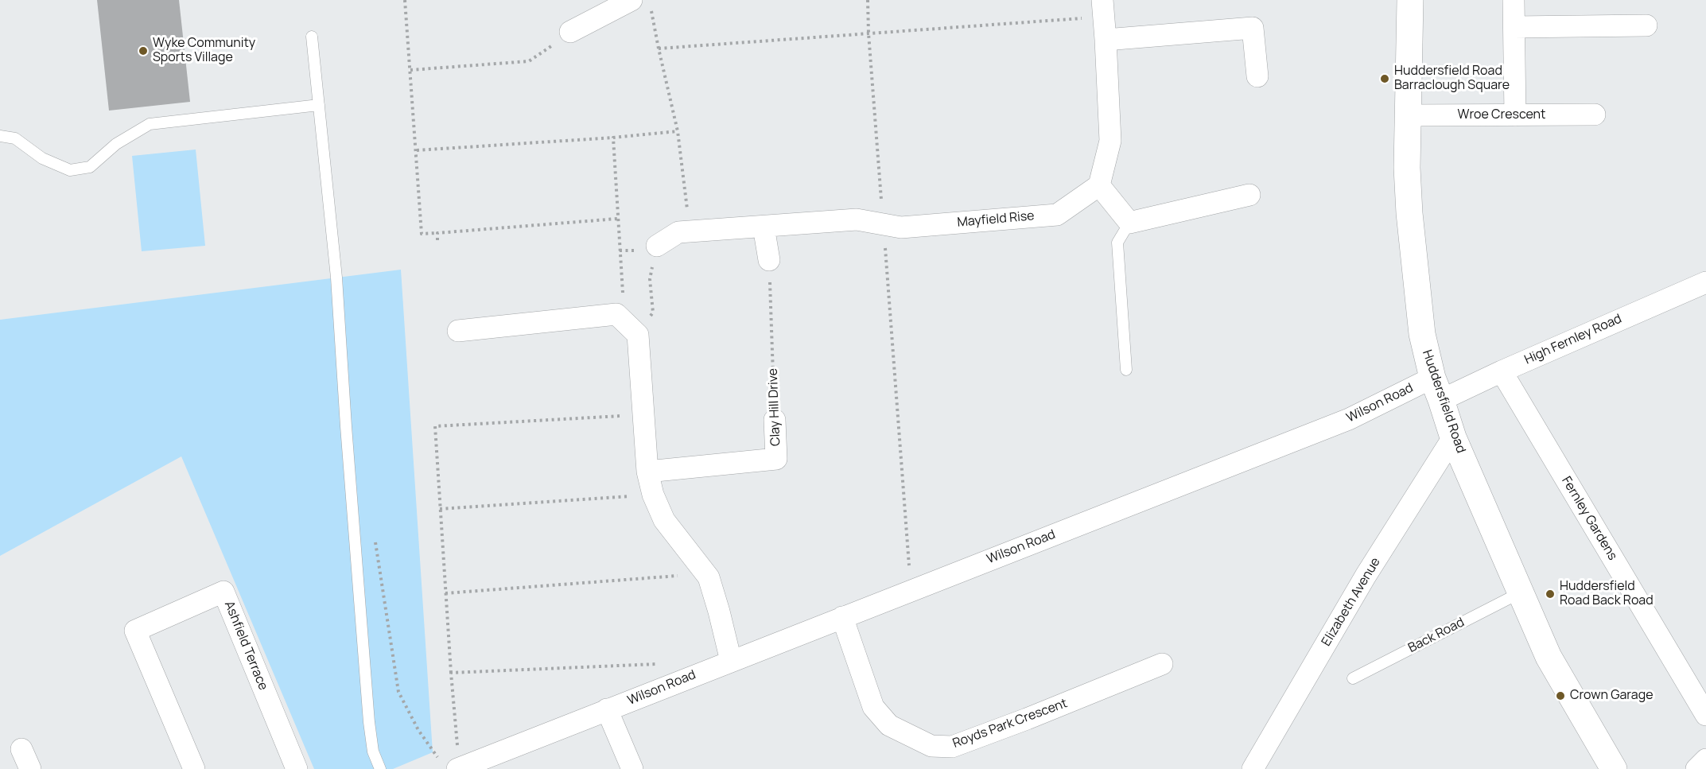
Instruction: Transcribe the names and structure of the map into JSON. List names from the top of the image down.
{
  "streets": {
    "main road": ["Huddersfield Road"],
    "street": [
      "Wroe Crescent",
      "Mayfield Rise",
      "High Fernley Road",
      "Wilson Road",
      "Clay Hill Drive",
      "Fernley Gardens",
      "Elizabeth Avenue",
      "Ashfield Terrace",
      "Royds Park Crescent"
    ],
    "lane": ["Back Road"]
  },
  "crossings": [
    ["Wroe Crescent", "Huddersfield Road"],
    ["High Fernley Road", "Huddersfield Road"],
    ["High Fernley Road", "Wilson Road"],
    ["High Fernley Road", "Fernley Gardens"],
    ["Huddersfield Road", "Wilson Road"],
    ["Huddersfield Road", "Elizabeth Avenue"],
    ["Huddersfield Road", "Back Road"],
    ["Wilson Road", "Royds Park Crescent"]
  ],
  "places": [
    "Wyke Community Sports Village",
    "Huddersfield Road Barraclough Square",
    "Huddersfield Road Back Road",
    "Crown Garage"
  ]
}
